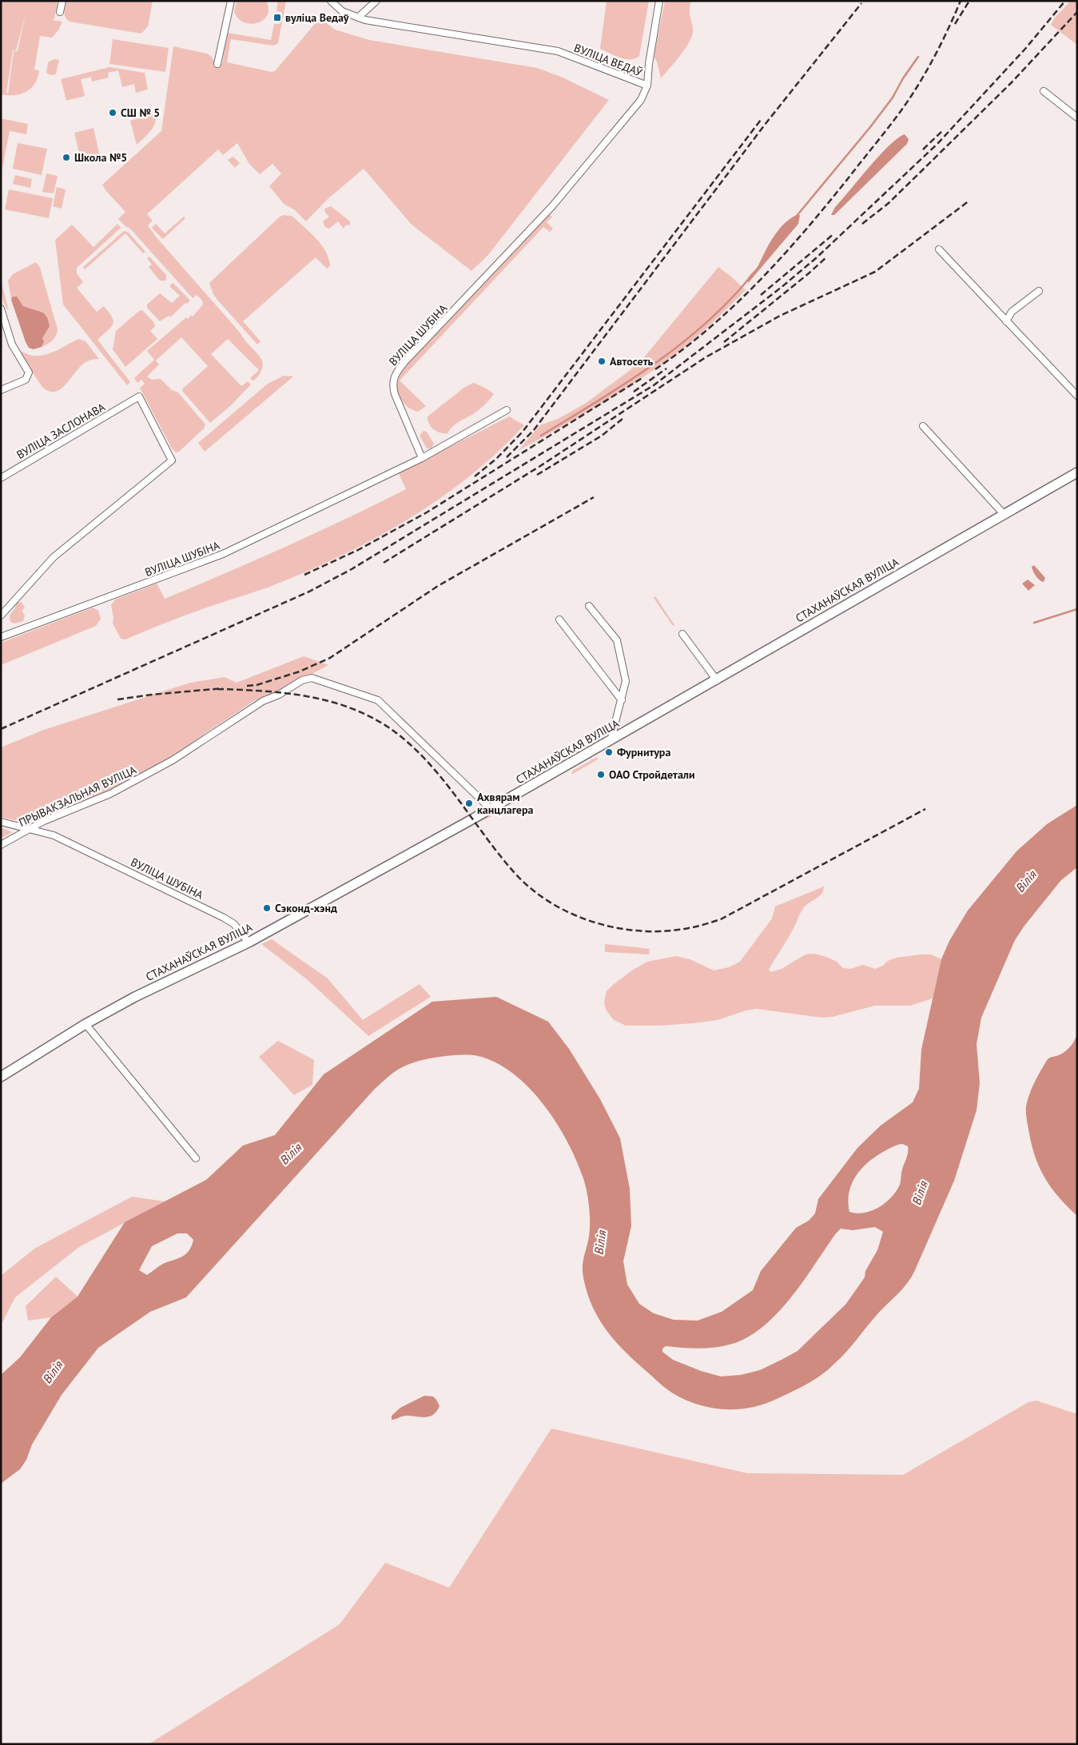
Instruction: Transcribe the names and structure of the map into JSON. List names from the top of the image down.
{
  "streets": {
    "street": [
      "ВУЛІЦА ВЕДАЎ",
      "ВУЛІЦА ШУБІНА",
      "ВУЛІЦА ЗАСЛОНАВА",
      "СТАХАНАЎСКАЯ ВУЛІЦА",
      "ПРЫВАКЗАЛЬНАЯ ВУЛІЦА"
    ]
  },
  "crossings": [
    ["ВУЛІЦА ВЕДАЎ", "ВУЛІЦА ШУБІНА"],
    ["ВУЛІЦА ШУБІНА", "СТАХАНАЎСКАЯ ВУЛІЦА"],
    ["ВУЛІЦА ШУБІНА", "ПРЫВАКЗАЛЬНАЯ ВУЛІЦА"],
    ["СТАХАНАЎСКАЯ ВУЛІЦА", "ПРЫВАКЗАЛЬНАЯ ВУЛІЦА"]
  ],
  "water": ["Вілія"],
  "places": {
    "transit": ["вуліца Ведаў"],
    "other": [
      "СШ № 5",
      "Школа №5",
      "Автосеть",
      "Фурнитура",
      "ОАО Стройдетали",
      "Ахвярам канцлагера",
      "Сэконд-хэнд"
    ]
  }
}
